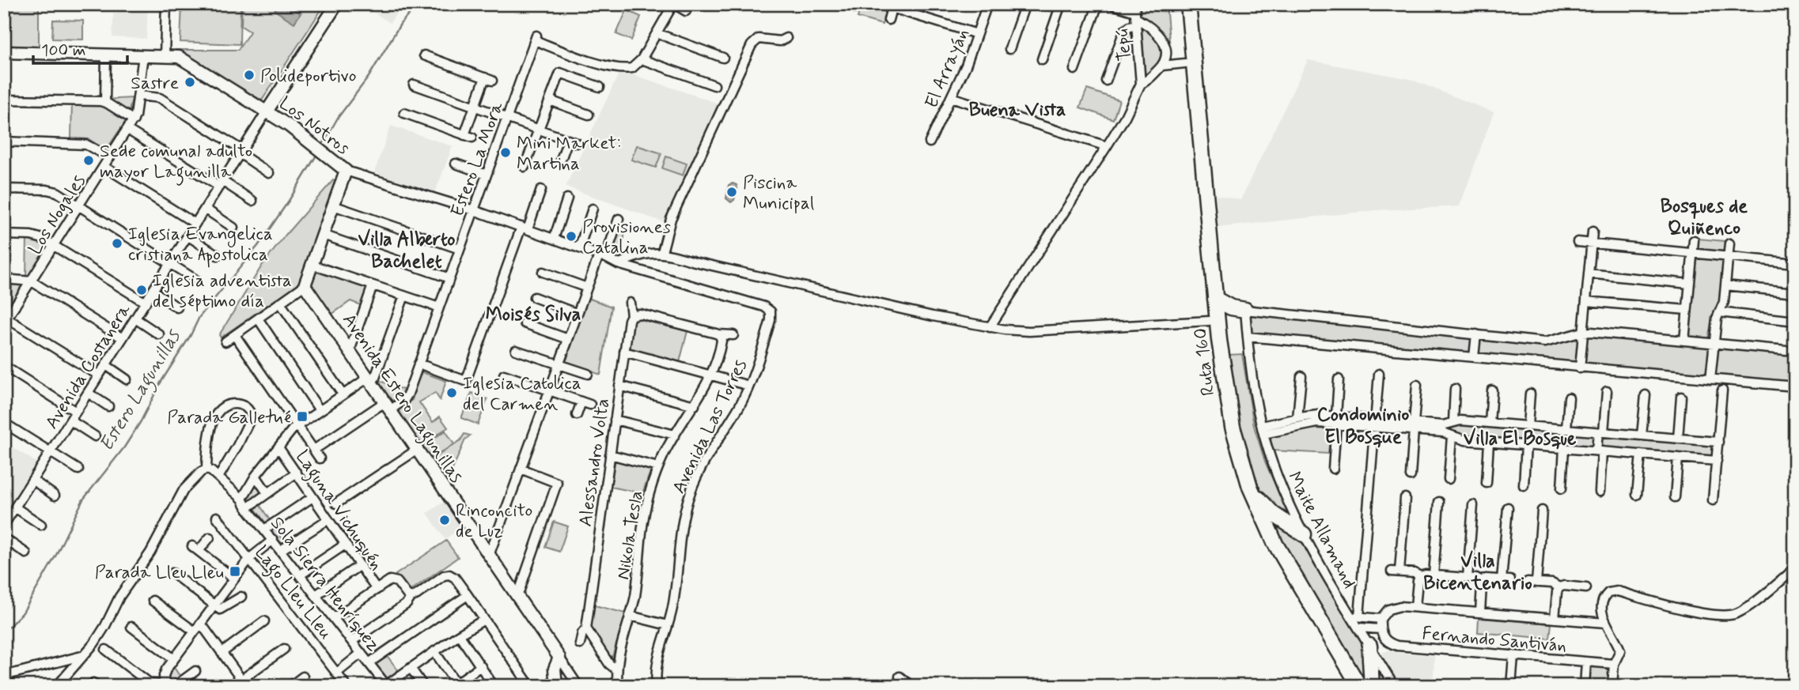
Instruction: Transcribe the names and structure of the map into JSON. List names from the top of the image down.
{
  "streets": {
    "highway": ["Ruta 160"],
    "street": [
      "Tepú",
      "El Arrayán",
      "Los Notros",
      "Estero La Mora",
      "Los Nogales",
      "Avenida Costanera",
      "Avenida Estero Lagunillas",
      "Avenida Las Torres",
      "Alessandro Volta",
      "Laguna Vichuquén",
      "Maite Allamand",
      "Nikola Tesla",
      "Sola Sierra Henríquez",
      "Lago Lleu Lleu",
      "Fernando Santiván"
    ]
  },
  "crossings": [
    ["Los Notros", "Estero La Mora"],
    ["Los Notros", "Los Nogales"],
    ["Los Notros", "Avenida Costanera"],
    ["Los Notros", "Avenida Las Torres"],
    ["Estero La Mora", "Avenida Estero Lagunillas"]
  ],
  "districts": [
    "Buena Vista",
    "Bosques de Quiñenco",
    "Villa Alberto Bachelet",
    "Moisés Silva",
    "Condominio El Bosque",
    "Villa El Bosque",
    "Villa Bicentenario"
  ],
  "water": ["Estero Lagunillas"],
  "places": {
    "other": [
      "Polideportivo",
      "Sastre",
      "Mini Market: Martina",
      "Sede comunal adulto mayor Lagunilla",
      "Piscina Municipal",
      "Provisiones Catalina",
      "Iglesia Evangelica cristiana Apostolica",
      "Iglesia adventista del séptimo día",
      "Iglesia Catolica del Carmen",
      "Rinconcito de Luz"
    ],
    "transit": ["Parada Galletué", "Parada Lleu Lleu"]
  },
  "scale_bar": "100 m"
}
